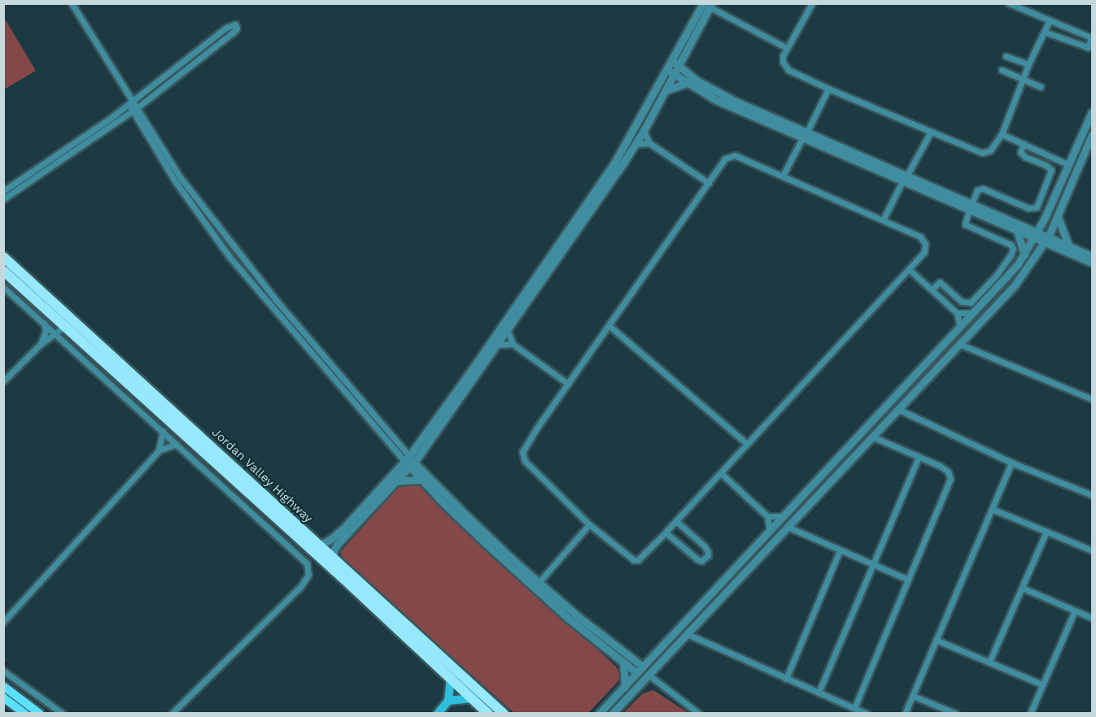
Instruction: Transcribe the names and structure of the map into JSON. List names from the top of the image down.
{
  "streets": {
    "highway": ["Jordan Valley Highway"]
  }
}
